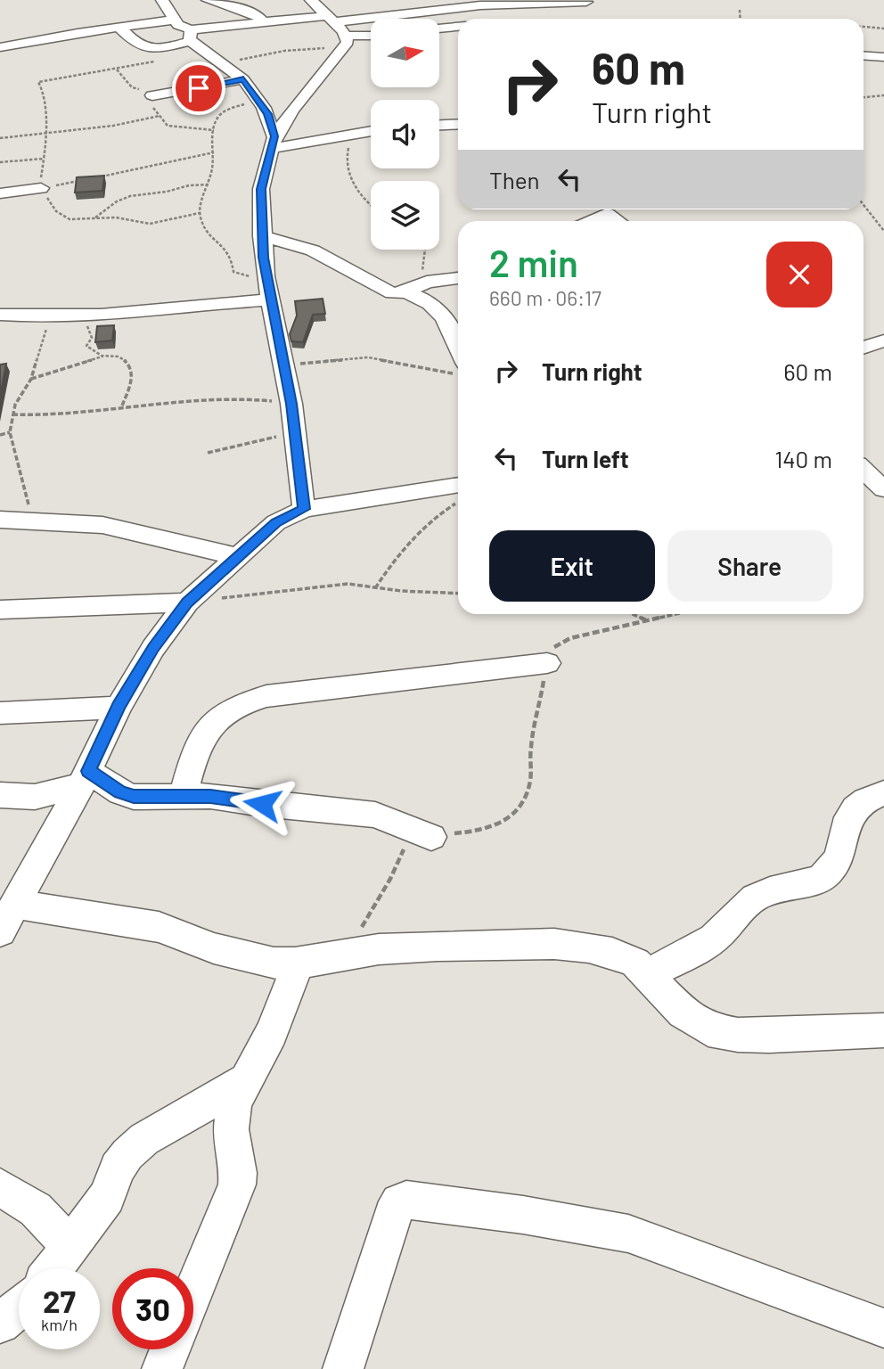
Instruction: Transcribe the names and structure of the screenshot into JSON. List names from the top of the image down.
{
  "north": "right",
  "page": {
    "turn": ["60 m", "Turn right"],
    "then": "Then",
    "heading": ["2 min", "660 m · 06:17"],
    "list": [
      {
        "name": "Turn right",
        "value": "60 m"
      },
      {
        "name": "Turn left",
        "value": "140 m"
      }
    ],
    "buttons": ["Exit", "Share"],
    "speed": "27 km/h",
    "limit": "30"
  }
}
